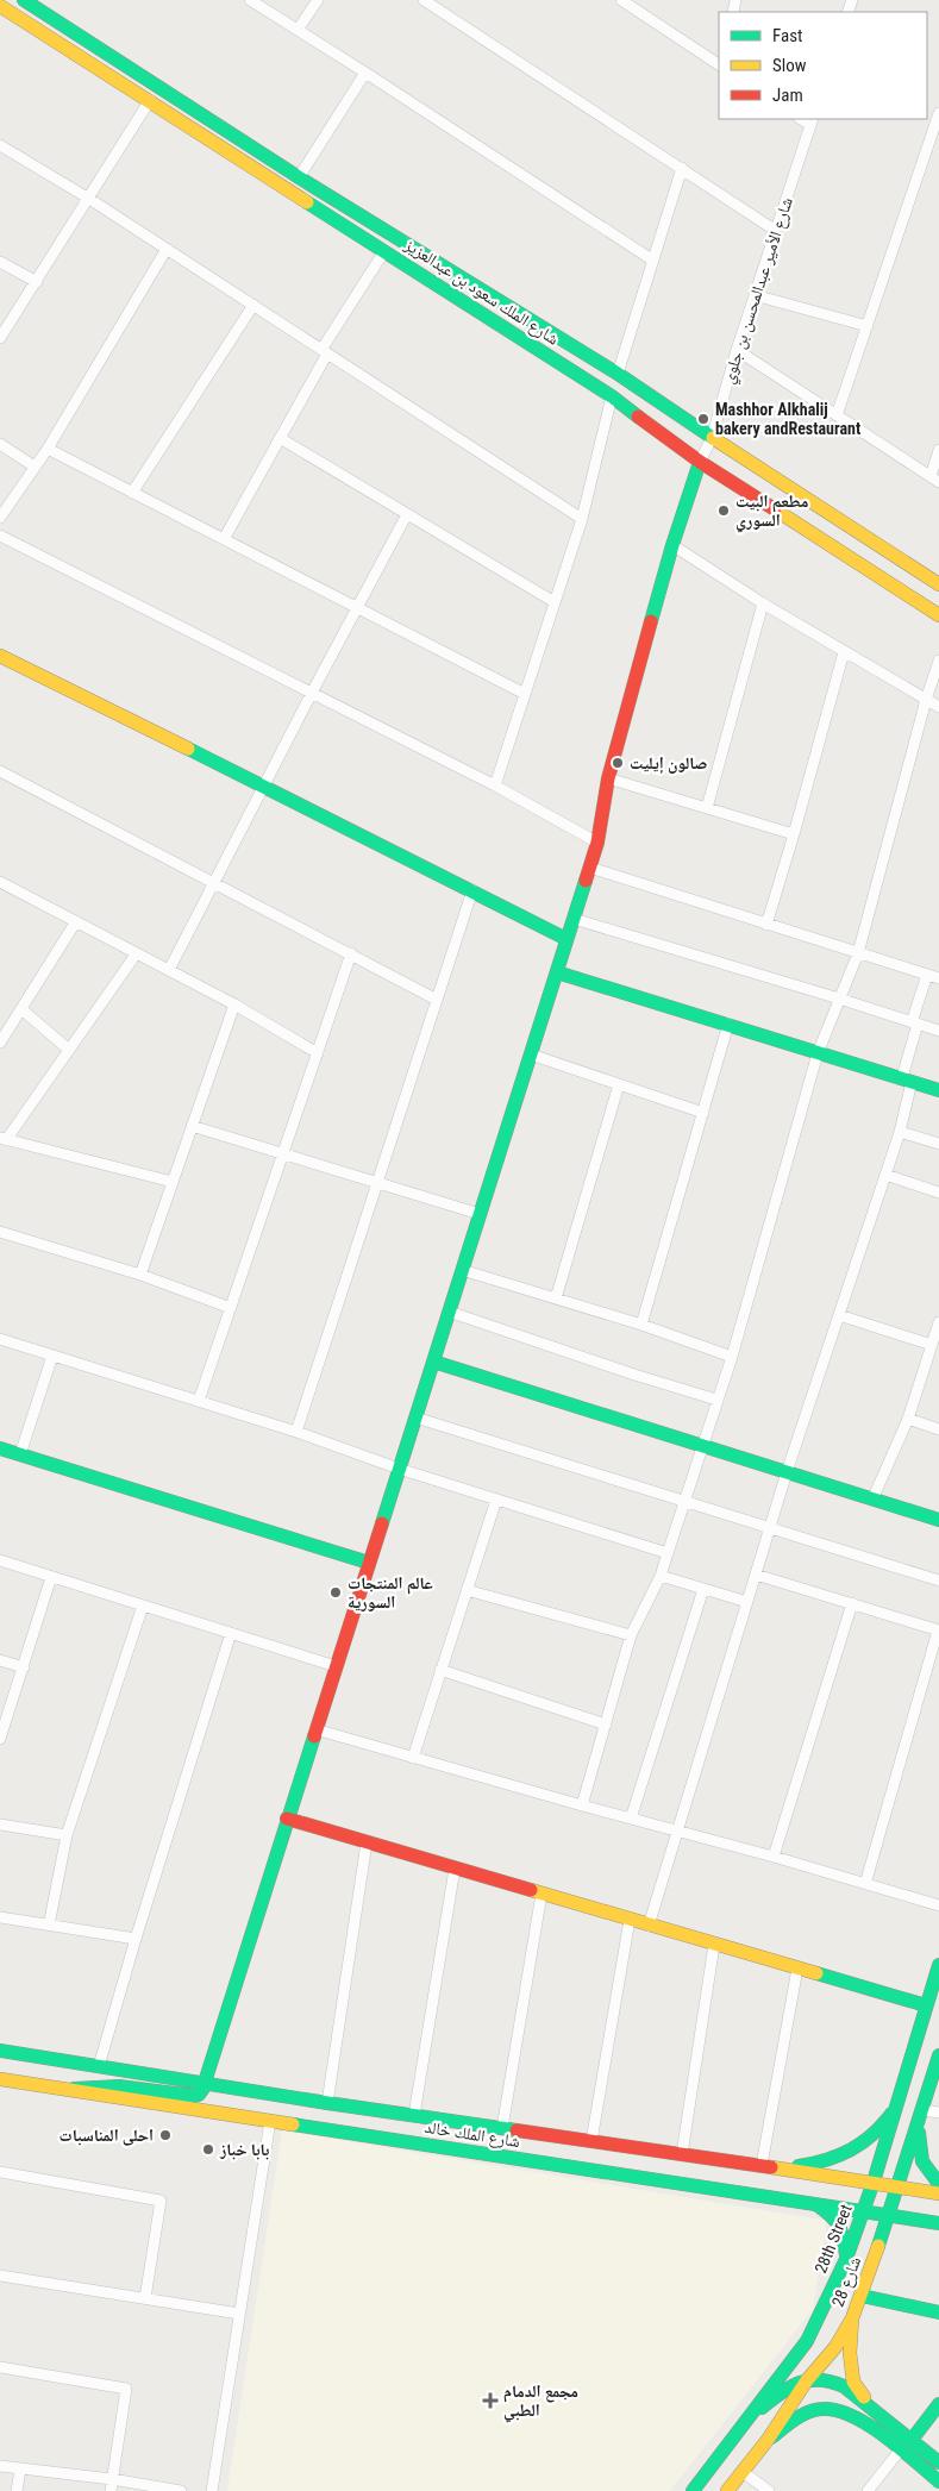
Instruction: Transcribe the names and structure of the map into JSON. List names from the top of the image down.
{
  "streets": {
    "main road": [
      "شارع الملك سعود بن عبدالعزيز",
      "شارع الملك خالد",
      "28th Street",
      "شارع 28"
    ],
    "street": ["شارع الأمير عبدالمحسن بن جلوي"]
  },
  "crossings": [
    ["شارع الأمير عبدالمحسن بن جلوي", "شارع الملك سعود بن عبدالعزيز"],
    ["شارع الملك خالد", "28th Street"],
    ["شارع الملك خالد", "شارع 28"]
  ],
  "places": {
    "other": [
      "Mashhor Alkhalij bakery andRestaurant",
      "مطعم البيت السوري",
      "صالون إيليت",
      "عالم المنتجات السورية",
      "احلى المناسبات",
      "بابا خباز"
    ],
    "health": ["مجمع الدمام الطبي"]
  },
  "legend": ["Fast", "Slow", "Jam"]
}
